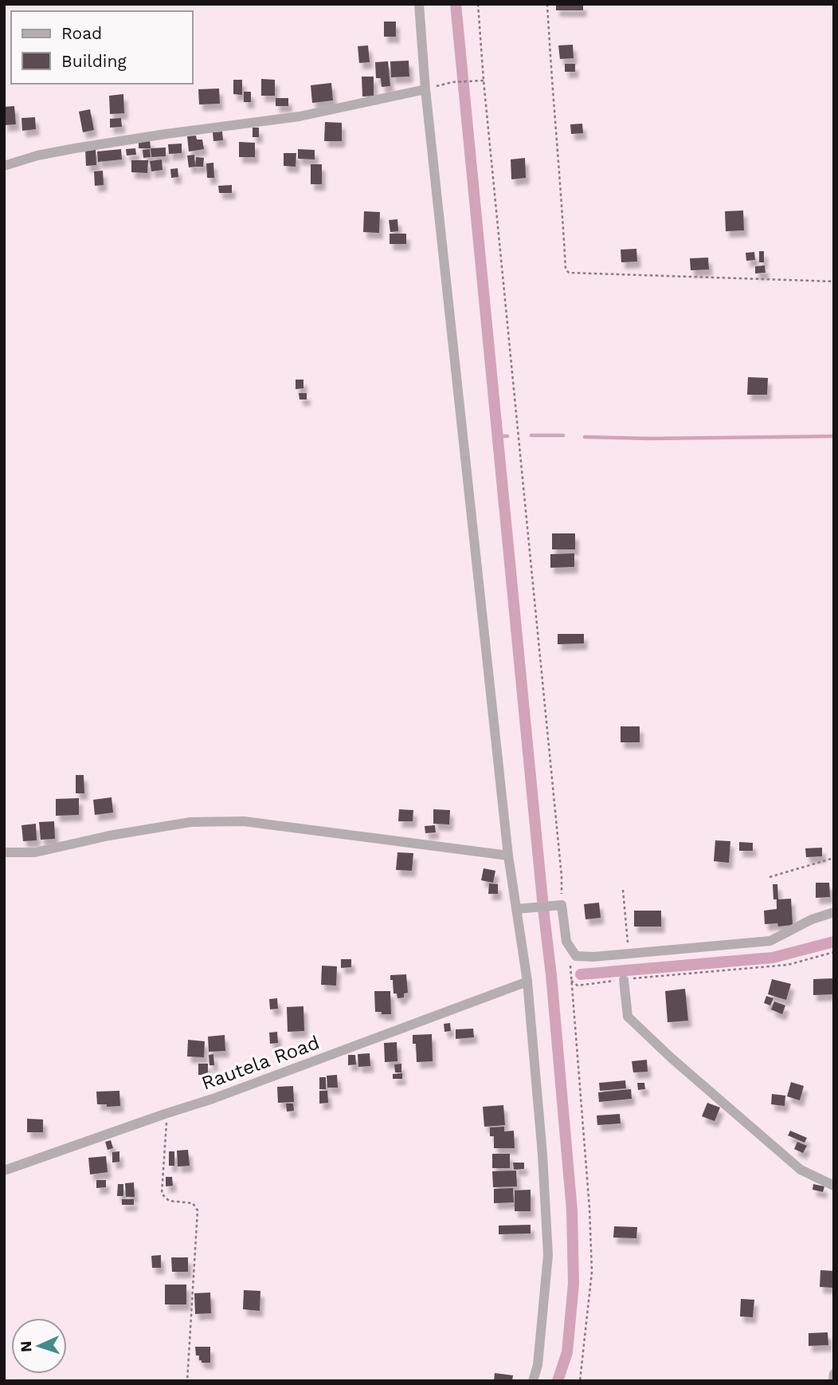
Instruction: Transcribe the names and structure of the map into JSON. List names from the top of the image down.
{
  "streets": {
    "street": ["Rautela Road"]
  },
  "legend": ["Road", "Building"],
  "north": "left"
}
